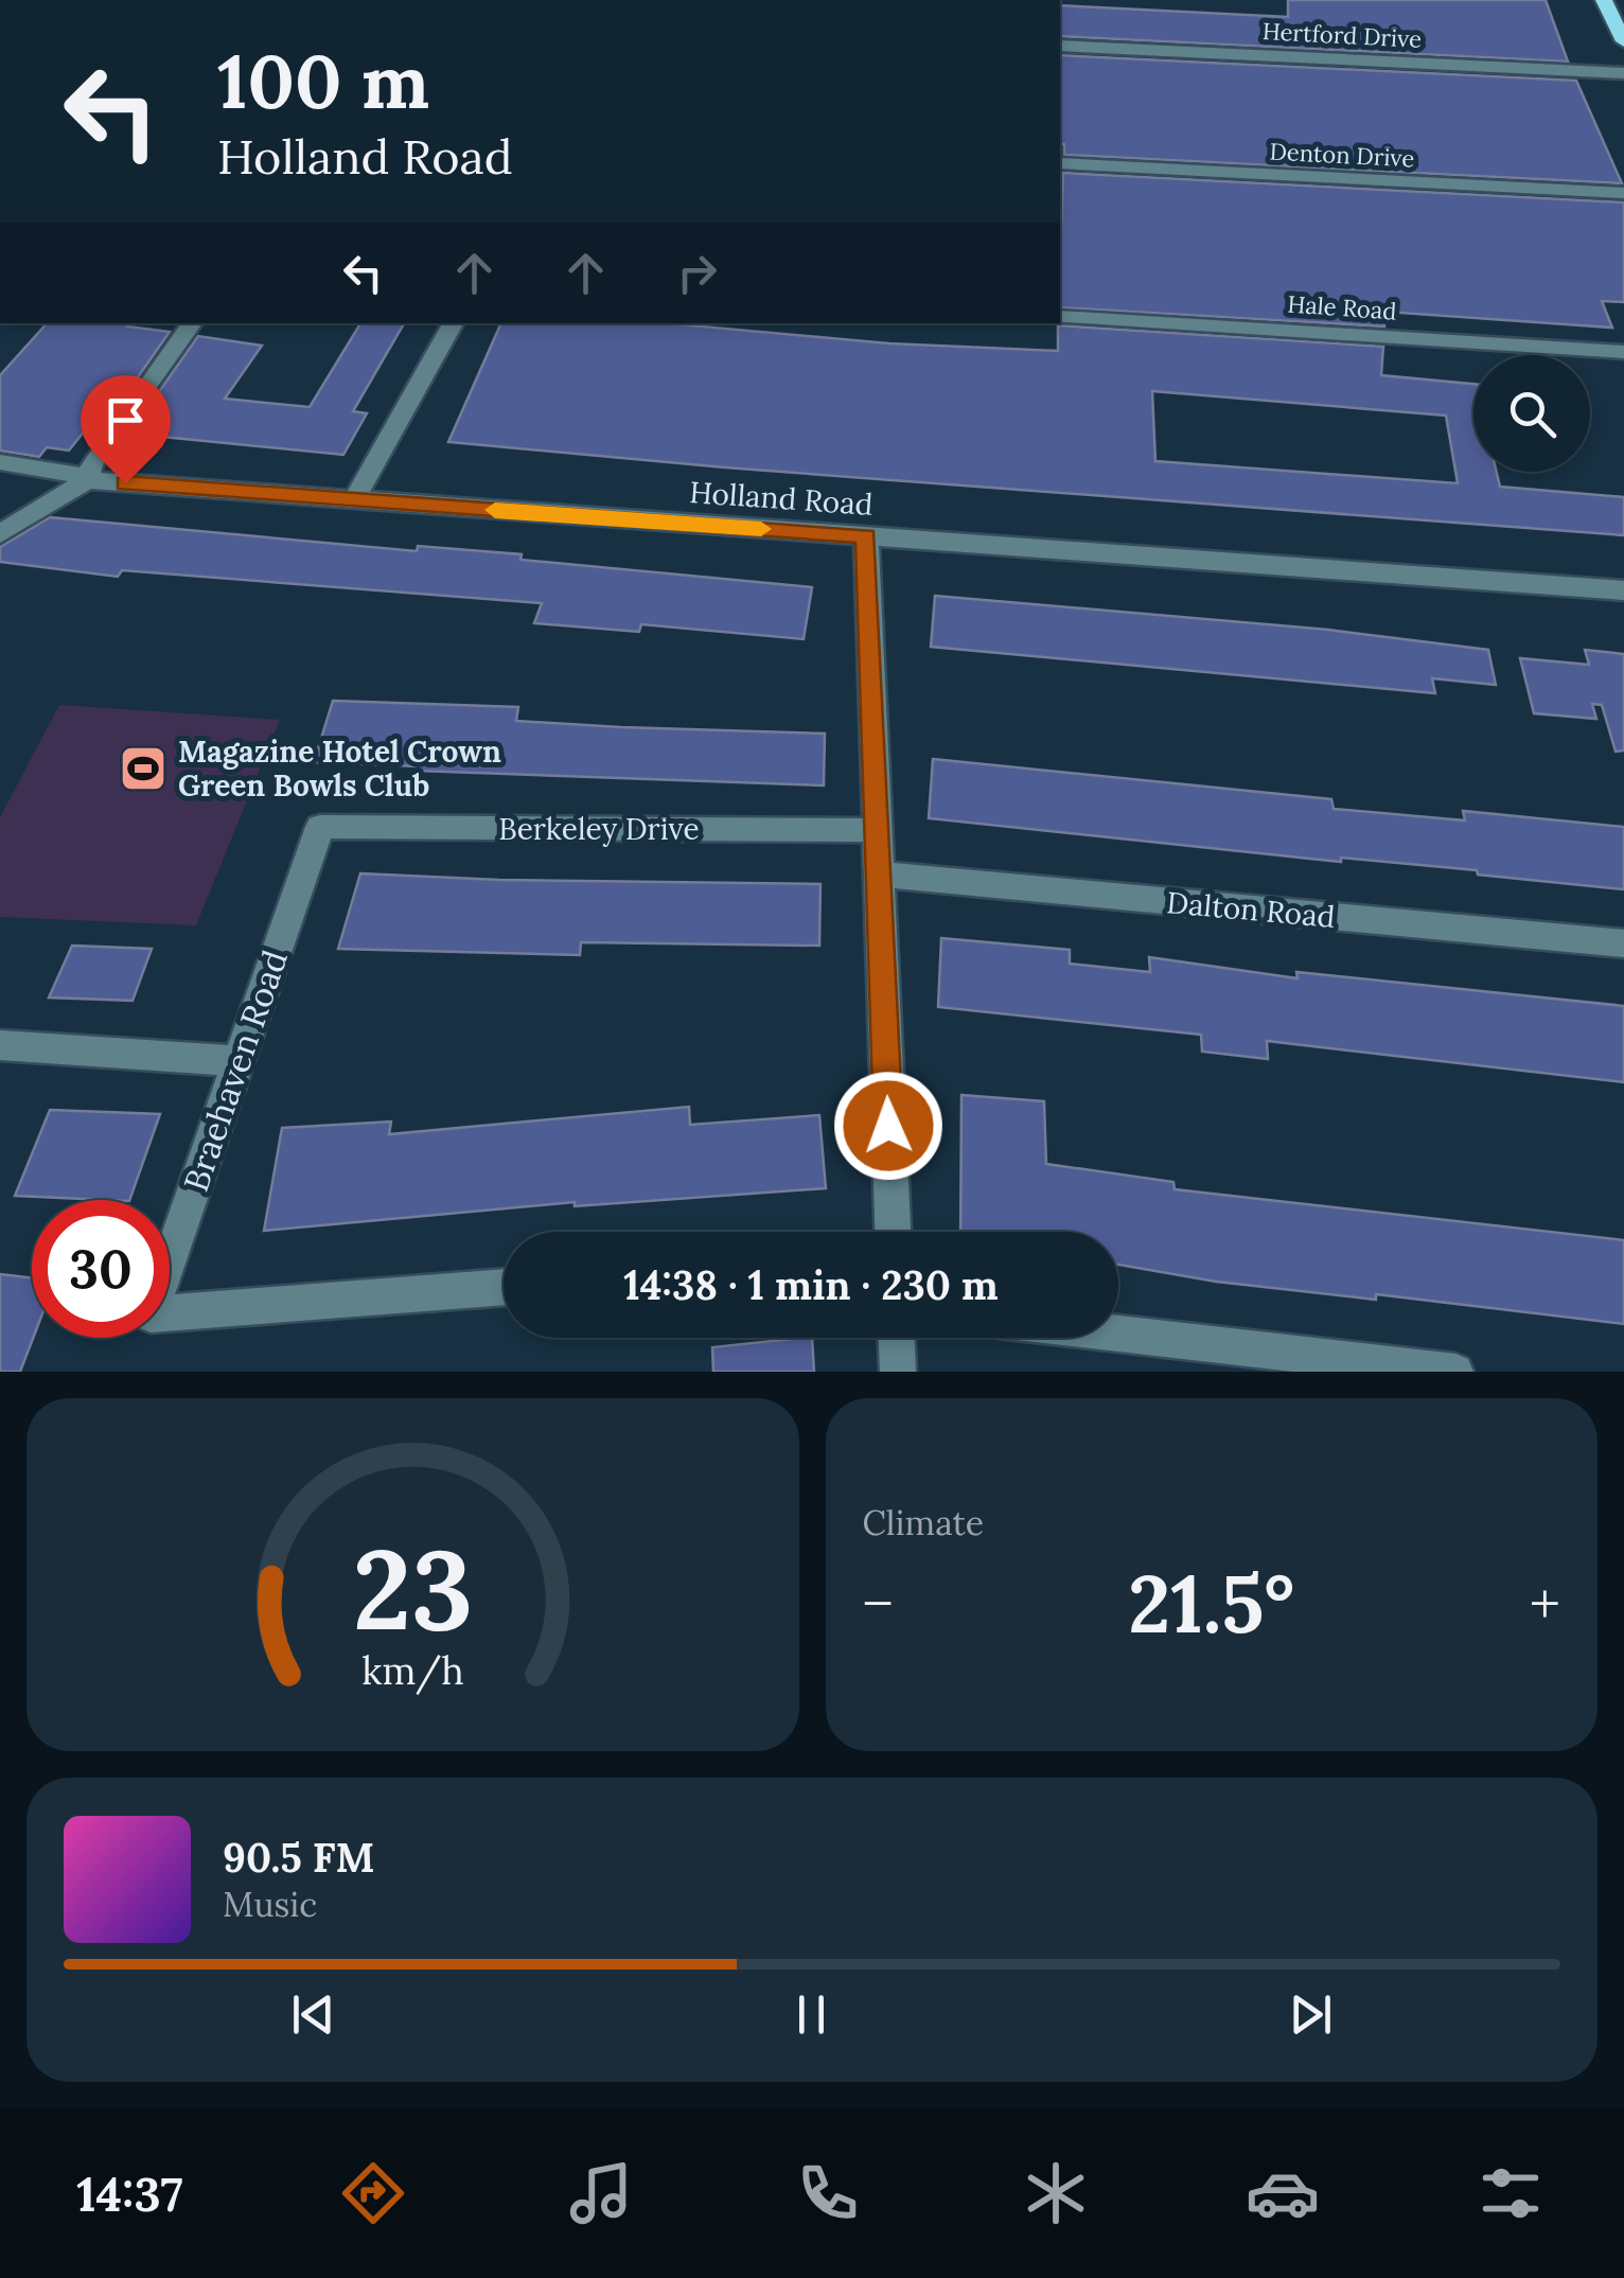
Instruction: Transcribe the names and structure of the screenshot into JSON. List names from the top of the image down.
{
  "streets": {
    "street": [
      "Hertford Drive",
      "Denton Drive",
      "Hale Road",
      "Holland Road",
      "Berkeley Drive",
      "Dalton Road",
      "Braehaven Road"
    ]
  },
  "crossings": [
    ["Berkeley Drive", "Braehaven Road"]
  ],
  "places": {
    "sports": ["Magazine Hotel Crown Green Bowls Club"]
  },
  "page": {
    "turn": ["100 m", "Holland Road"],
    "limit": "30",
    "trip": "14:38 · 1 min · 230 m",
    "tile": "Climate",
    "heat": ["−", "21.5°", "+"],
    "song": ["90.5 FM", "Music"],
    "tabs": "14:37",
    "gauge": ["23", "km/h"]
  }
}
